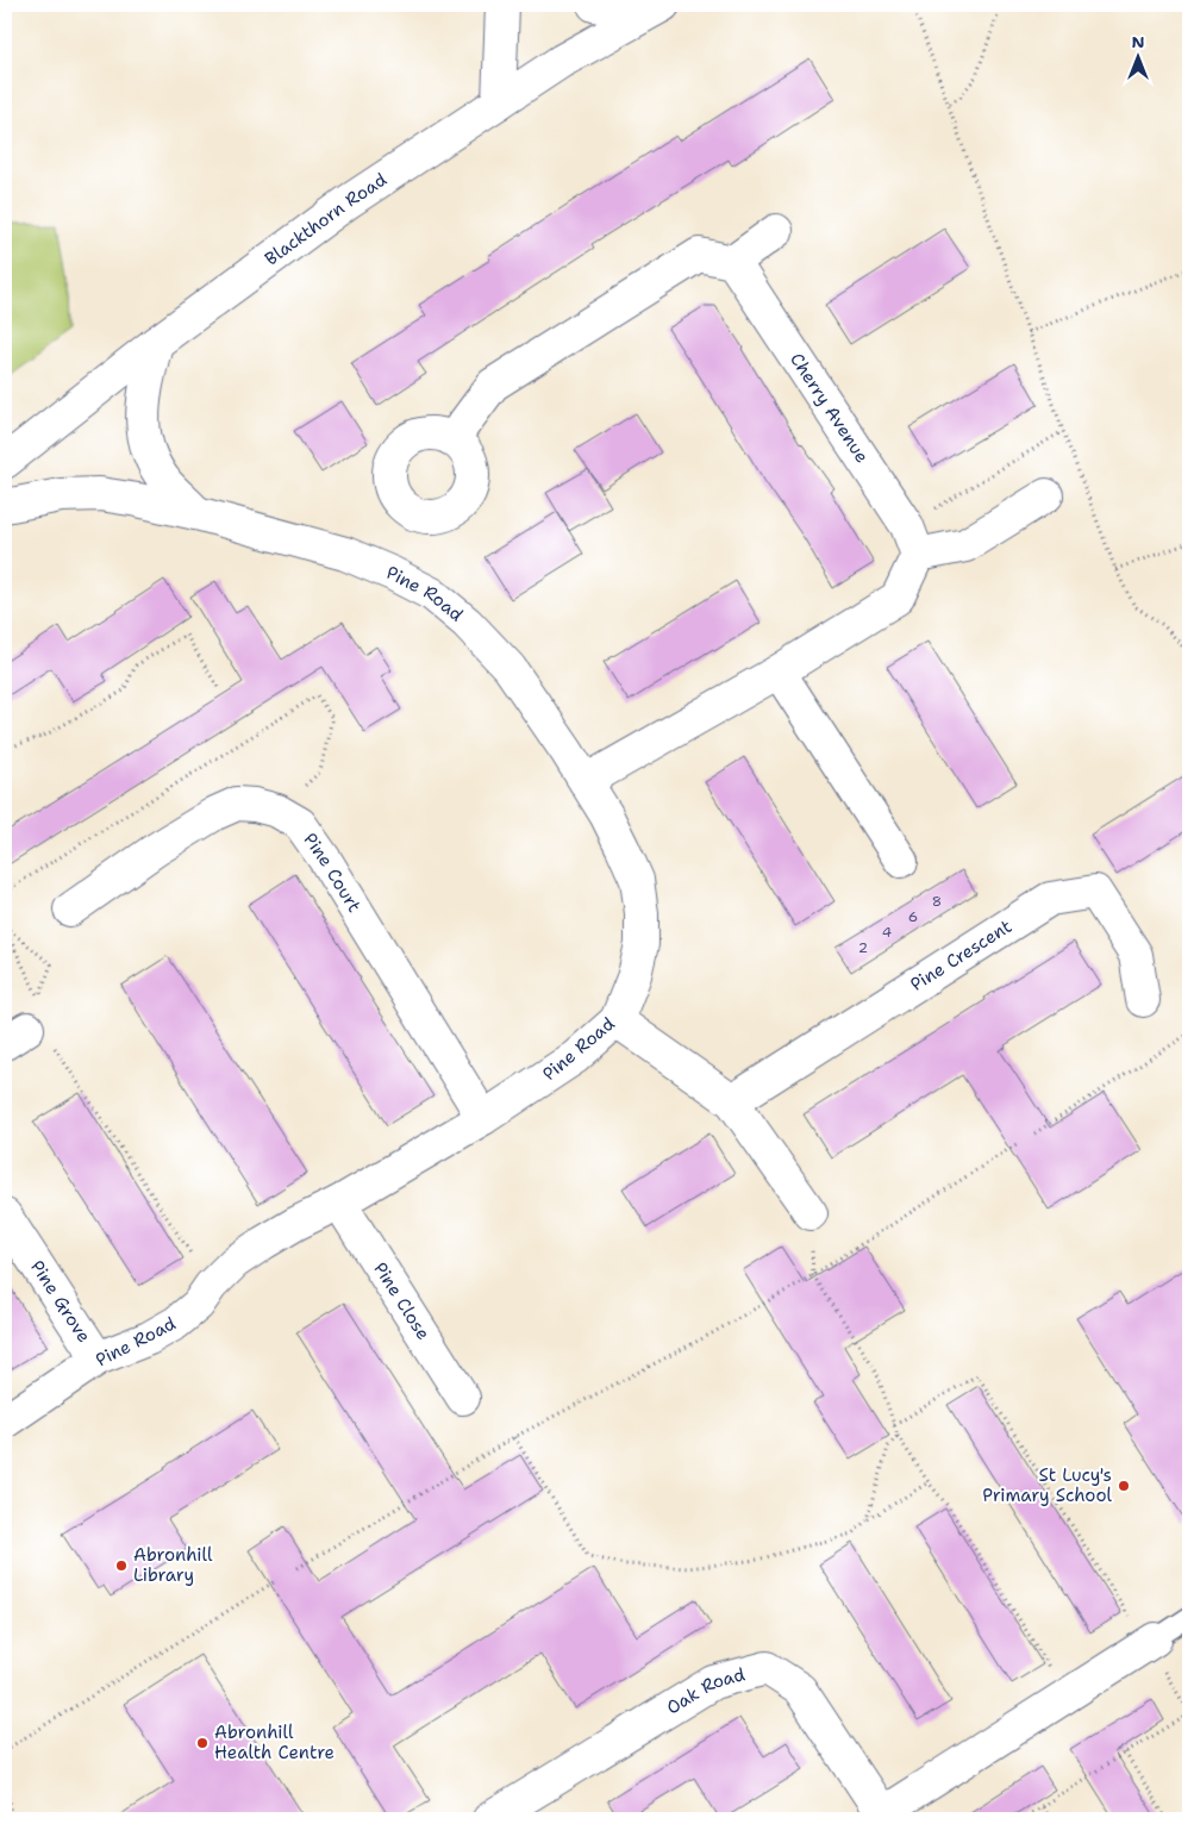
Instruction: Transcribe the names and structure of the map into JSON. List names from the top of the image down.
{
  "streets": {
    "street": [
      "Blackthorn Road",
      "Cherry Avenue",
      "Pine Road",
      "Pine Court",
      "Pine Crescent",
      "Pine Close",
      "Pine Grove",
      "Oak Road"
    ]
  },
  "crossings": [
    ["Blackthorn Road", "Pine Road"],
    ["Pine Road", "Pine Court"],
    ["Pine Road", "Pine Close"],
    ["Pine Road", "Pine Grove"]
  ],
  "places": ["St Lucy's Primary School", "Abronhill Library", "Abronhill Health Centre"],
  "house_numbers": [
    "8",
    "6",
    "4",
    "2"
  ],
  "north": "top"
}
